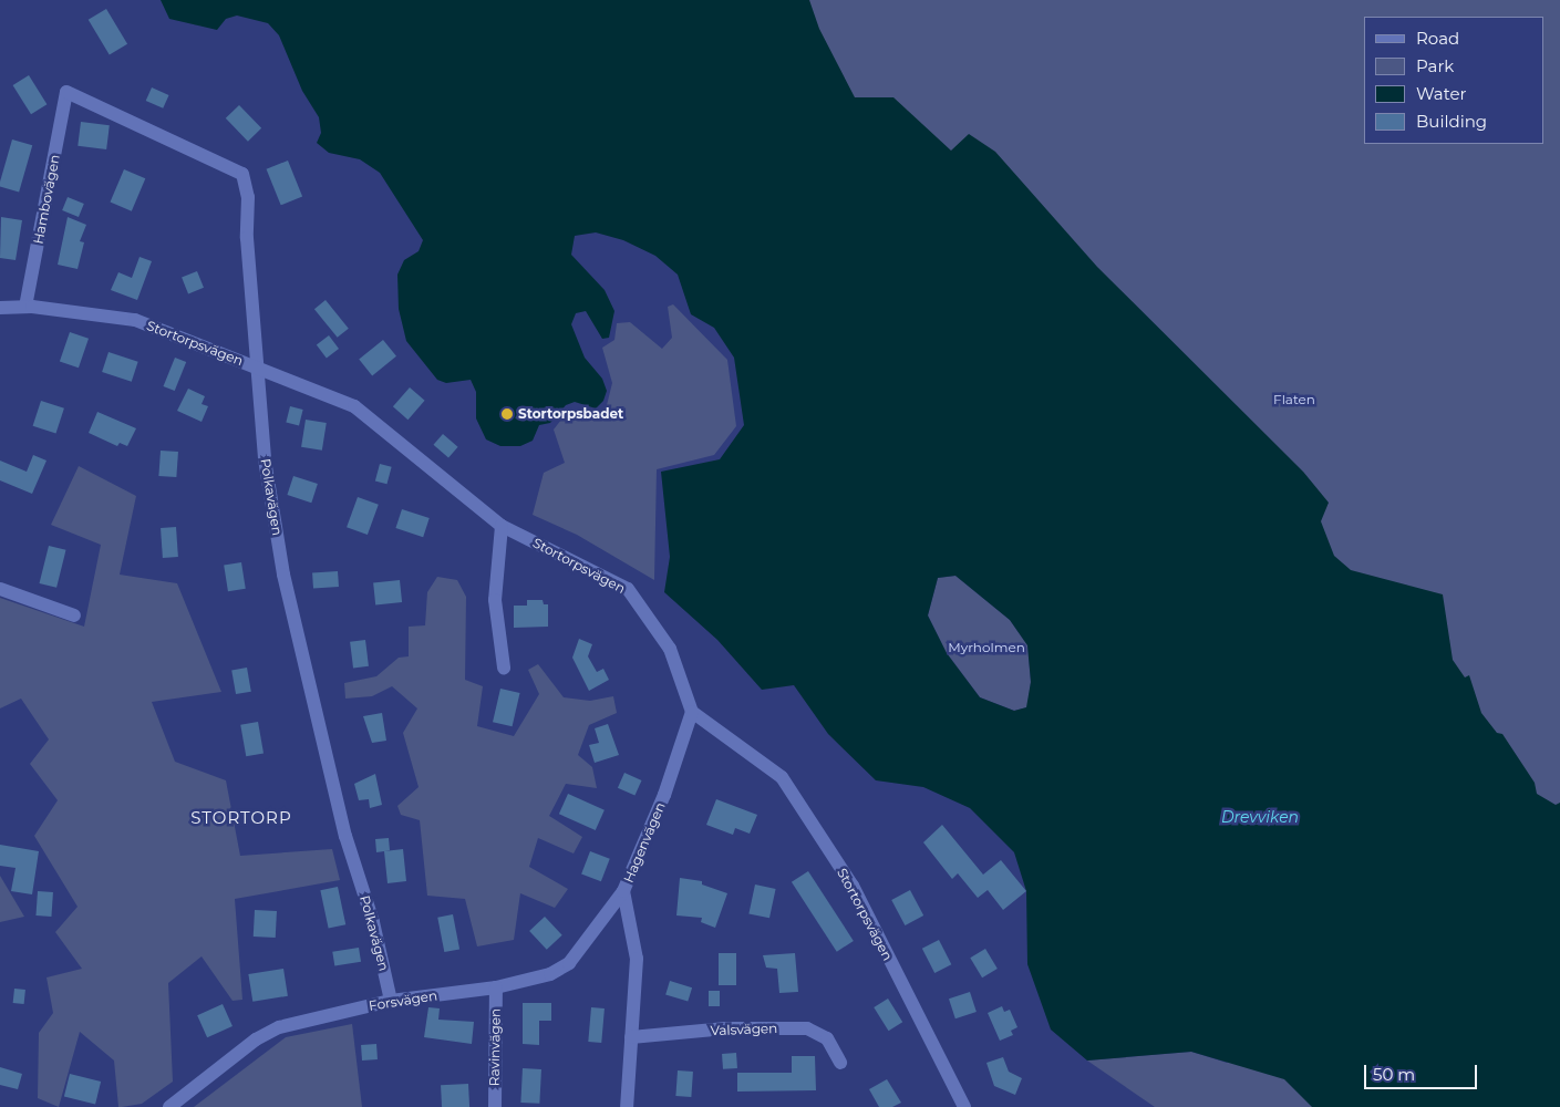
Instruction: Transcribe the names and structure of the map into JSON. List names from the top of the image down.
{
  "streets": {
    "street": [
      "Hambovägen",
      "Stortorpsvägen",
      "Polkavägen",
      "Hagenvägen",
      "Forsvägen",
      "Valsvägen",
      "Ravinvägen"
    ]
  },
  "crossings": [
    ["Hambovägen", "Stortorpsvägen"],
    ["Hambovägen", "Polkavägen"],
    ["Stortorpsvägen", "Polkavägen"],
    ["Stortorpsvägen", "Hagenvägen"],
    ["Polkavägen", "Forsvägen"],
    ["Hagenvägen", "Forsvägen"],
    ["Hagenvägen", "Valsvägen"],
    ["Forsvägen", "Ravinvägen"]
  ],
  "districts": ["STORTORP"],
  "water": ["Drevviken"],
  "parks": ["Flaten", "Myrholmen"],
  "places": ["Stortorpsbadet"],
  "legend": [
    "Road",
    "Park",
    "Water",
    "Building"
  ],
  "scale_bar": "50 m"
}
